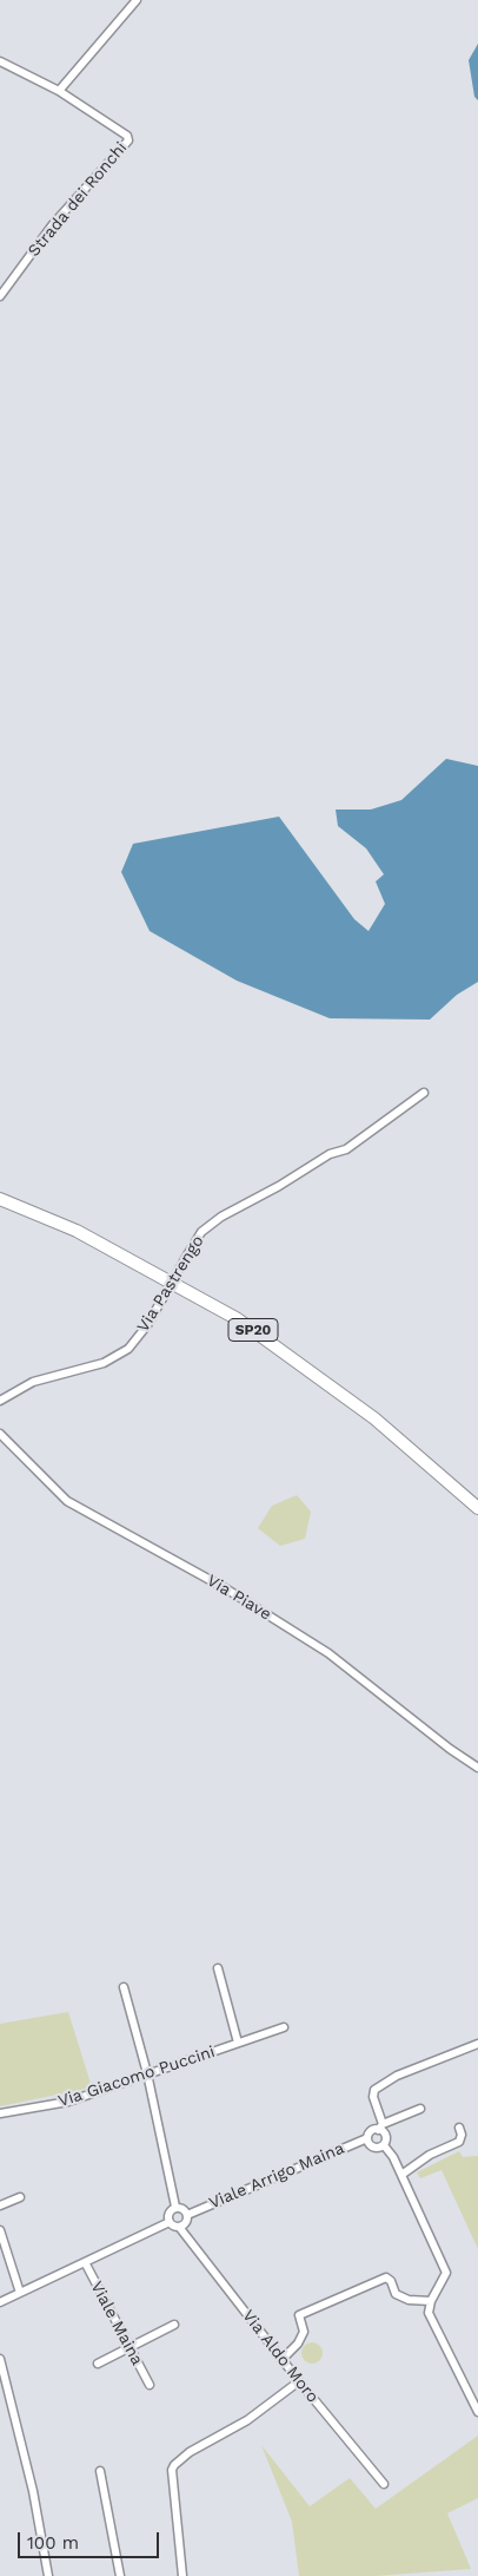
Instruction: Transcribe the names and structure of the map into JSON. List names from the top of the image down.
{
  "streets": {
    "main road": ["SP20"],
    "street": [
      "Strada dei Ronchi",
      "Via Pastrengo",
      "Via Piave",
      "Via Giacomo Puccini",
      "Viale Arrigo Maina",
      "Viale Maina",
      "Via Aldo Moro"
    ]
  },
  "crossings": [
    ["Viale Arrigo Maina", "Via Aldo Moro"]
  ],
  "scale_bar": "100 m"
}
